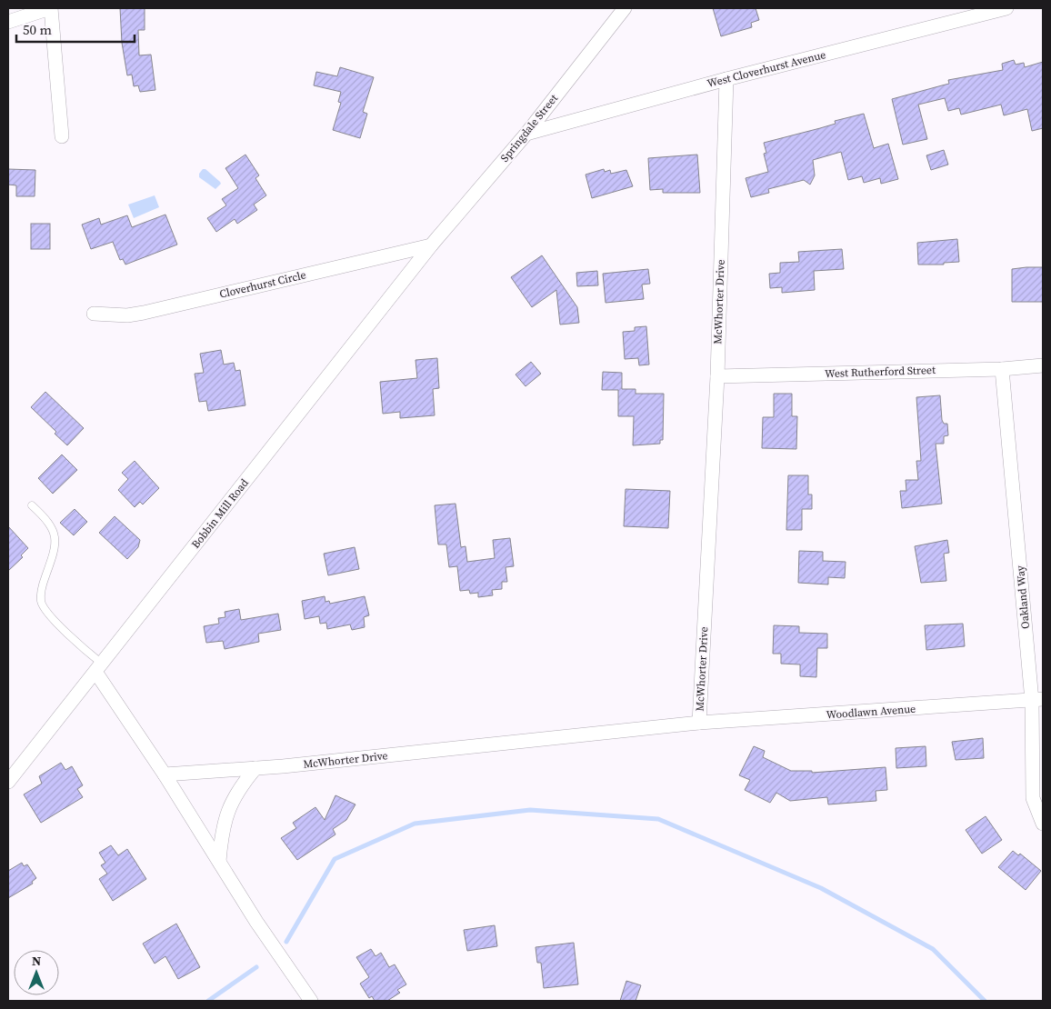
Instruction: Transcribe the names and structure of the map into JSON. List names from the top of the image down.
{
  "streets": {
    "street": [
      "West Cloverhurst Avenue",
      "Springdale Street",
      "Cloverhurst Circle",
      "McWhorter Drive",
      "West Rutherford Street",
      "Bobbin Mill Road",
      "Oakland Way",
      "Woodlawn Avenue"
    ]
  },
  "crossings": [
    ["West Cloverhurst Avenue", "Springdale Street"],
    ["West Cloverhurst Avenue", "McWhorter Drive"],
    ["Springdale Street", "Cloverhurst Circle"],
    ["Springdale Street", "Bobbin Mill Road"],
    ["Cloverhurst Circle", "Bobbin Mill Road"],
    ["McWhorter Drive", "West Rutherford Street"],
    ["McWhorter Drive", "Woodlawn Avenue"],
    ["West Rutherford Street", "Oakland Way"],
    ["Oakland Way", "Woodlawn Avenue"]
  ],
  "scale_bar": "50 m",
  "north": "top"
}
